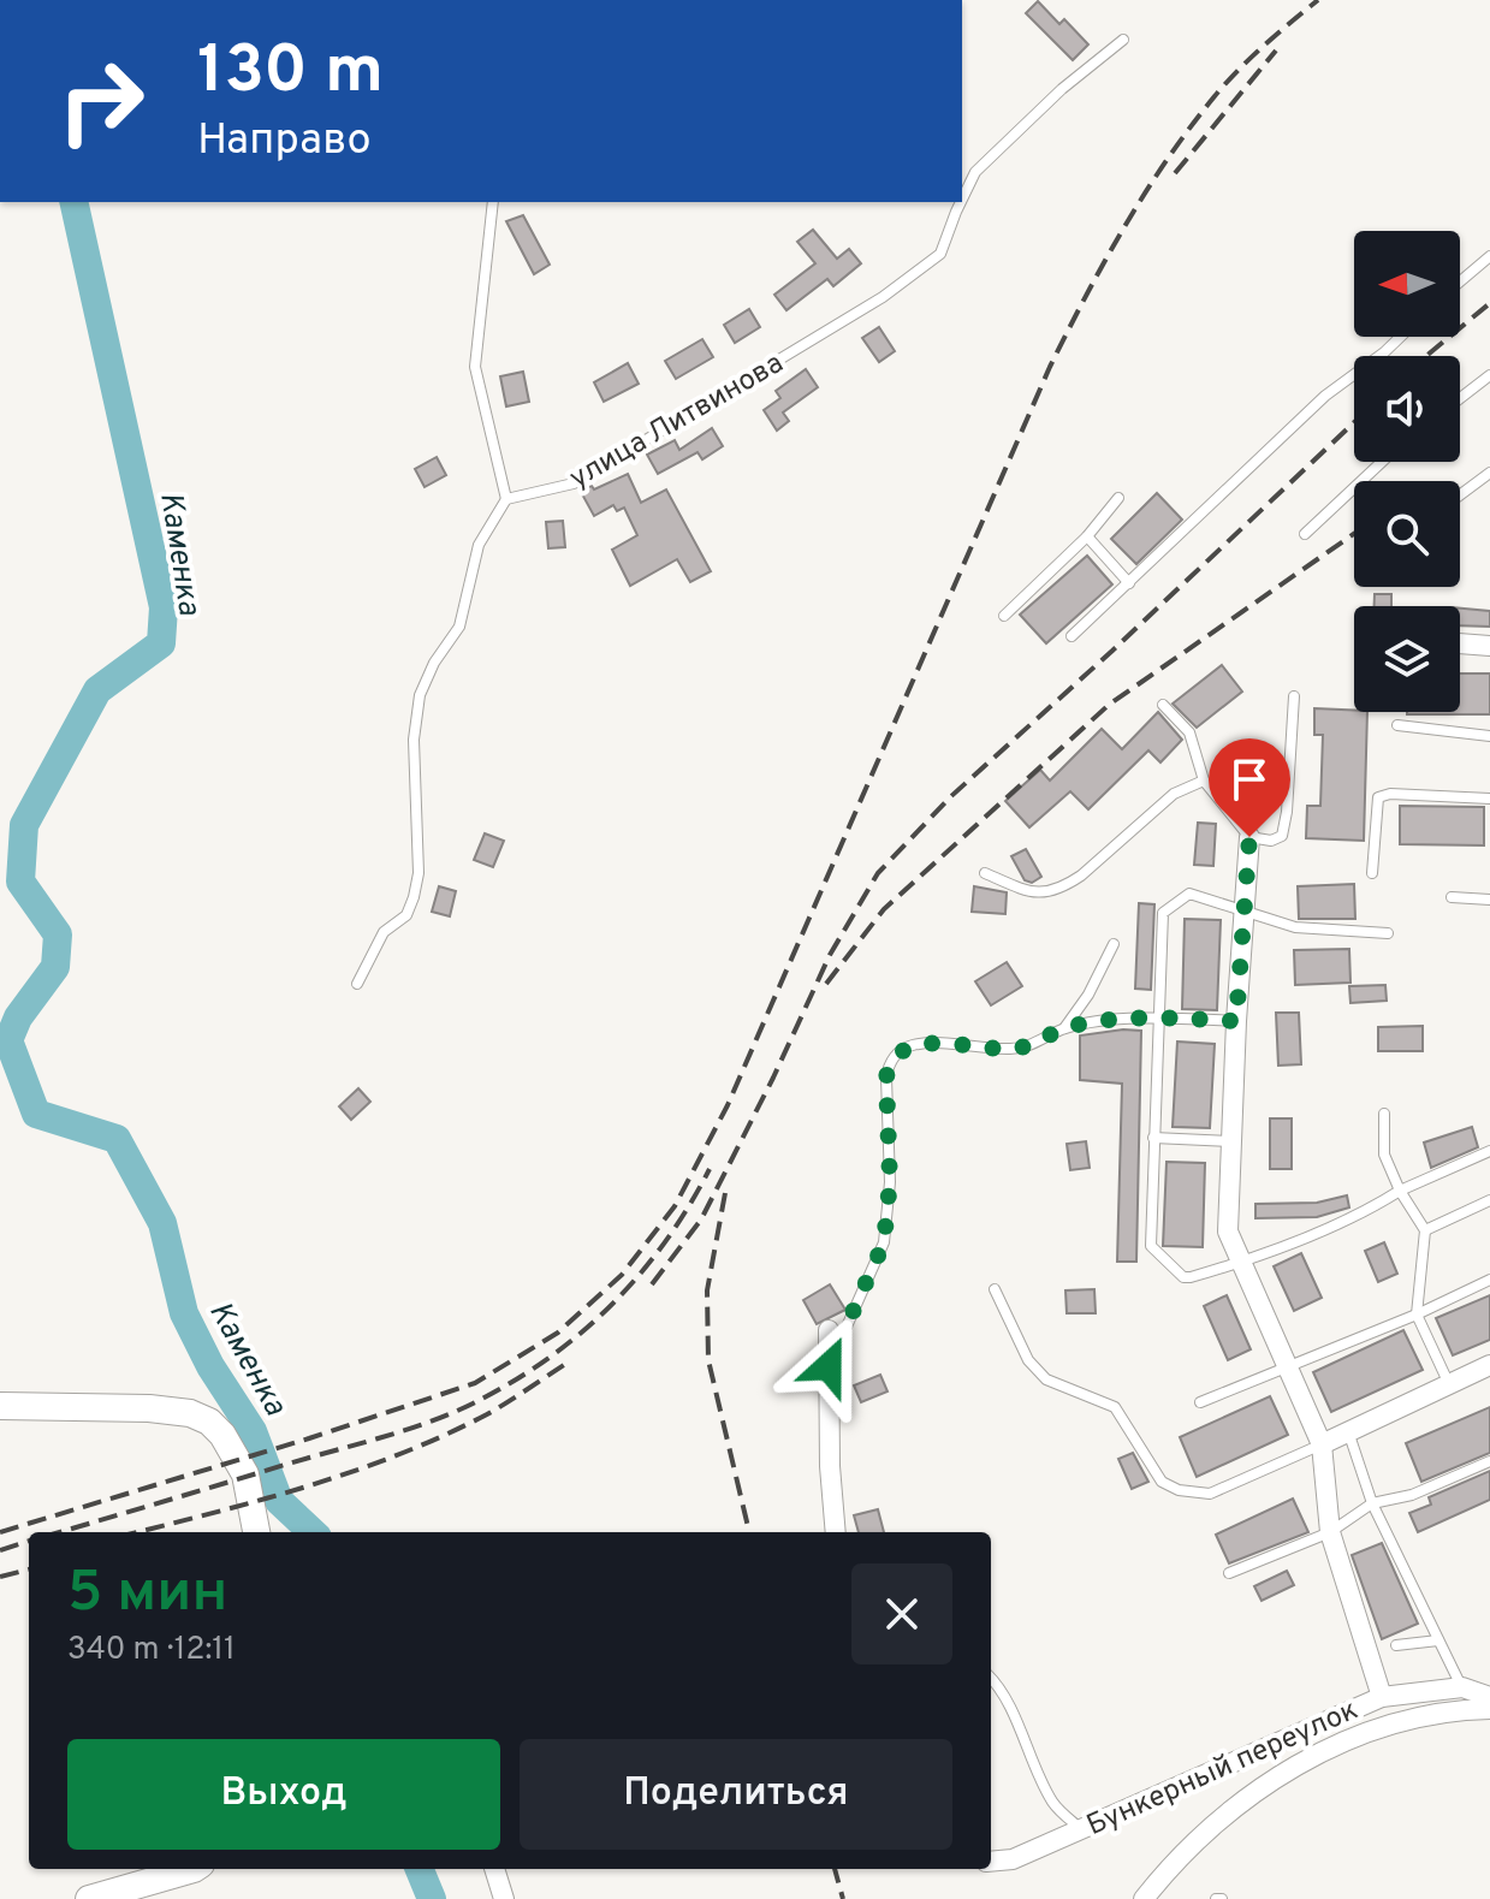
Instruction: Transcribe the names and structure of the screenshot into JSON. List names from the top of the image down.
{
  "streets": {
    "street": ["Бункерный переулок"],
    "lane": ["улица Литвинова"]
  },
  "water": ["Каменка"],
  "north": "left",
  "page": {
    "turn": ["130 m", "Направо"],
    "heading": ["5 мин", "340 m · 12:11"],
    "buttons": ["Выход", "Поделиться"]
  }
}
